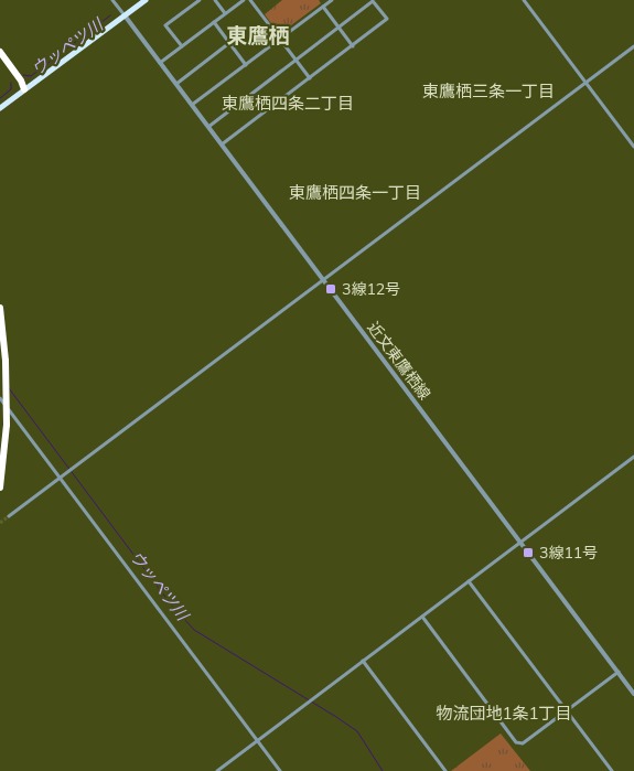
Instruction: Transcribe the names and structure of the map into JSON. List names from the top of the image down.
{
  "streets": {
    "street": ["近文東鷹栖線"]
  },
  "districts": [
    "東鷹栖",
    "東鷹栖三条一丁目",
    "東鷹栖四条二丁目",
    "東鷹栖四条一丁目",
    "物流団地1条1丁目"
  ],
  "water": ["ウッペツ川"],
  "places": {
    "transit": ["3線12号", "3線11号"]
  }
}
